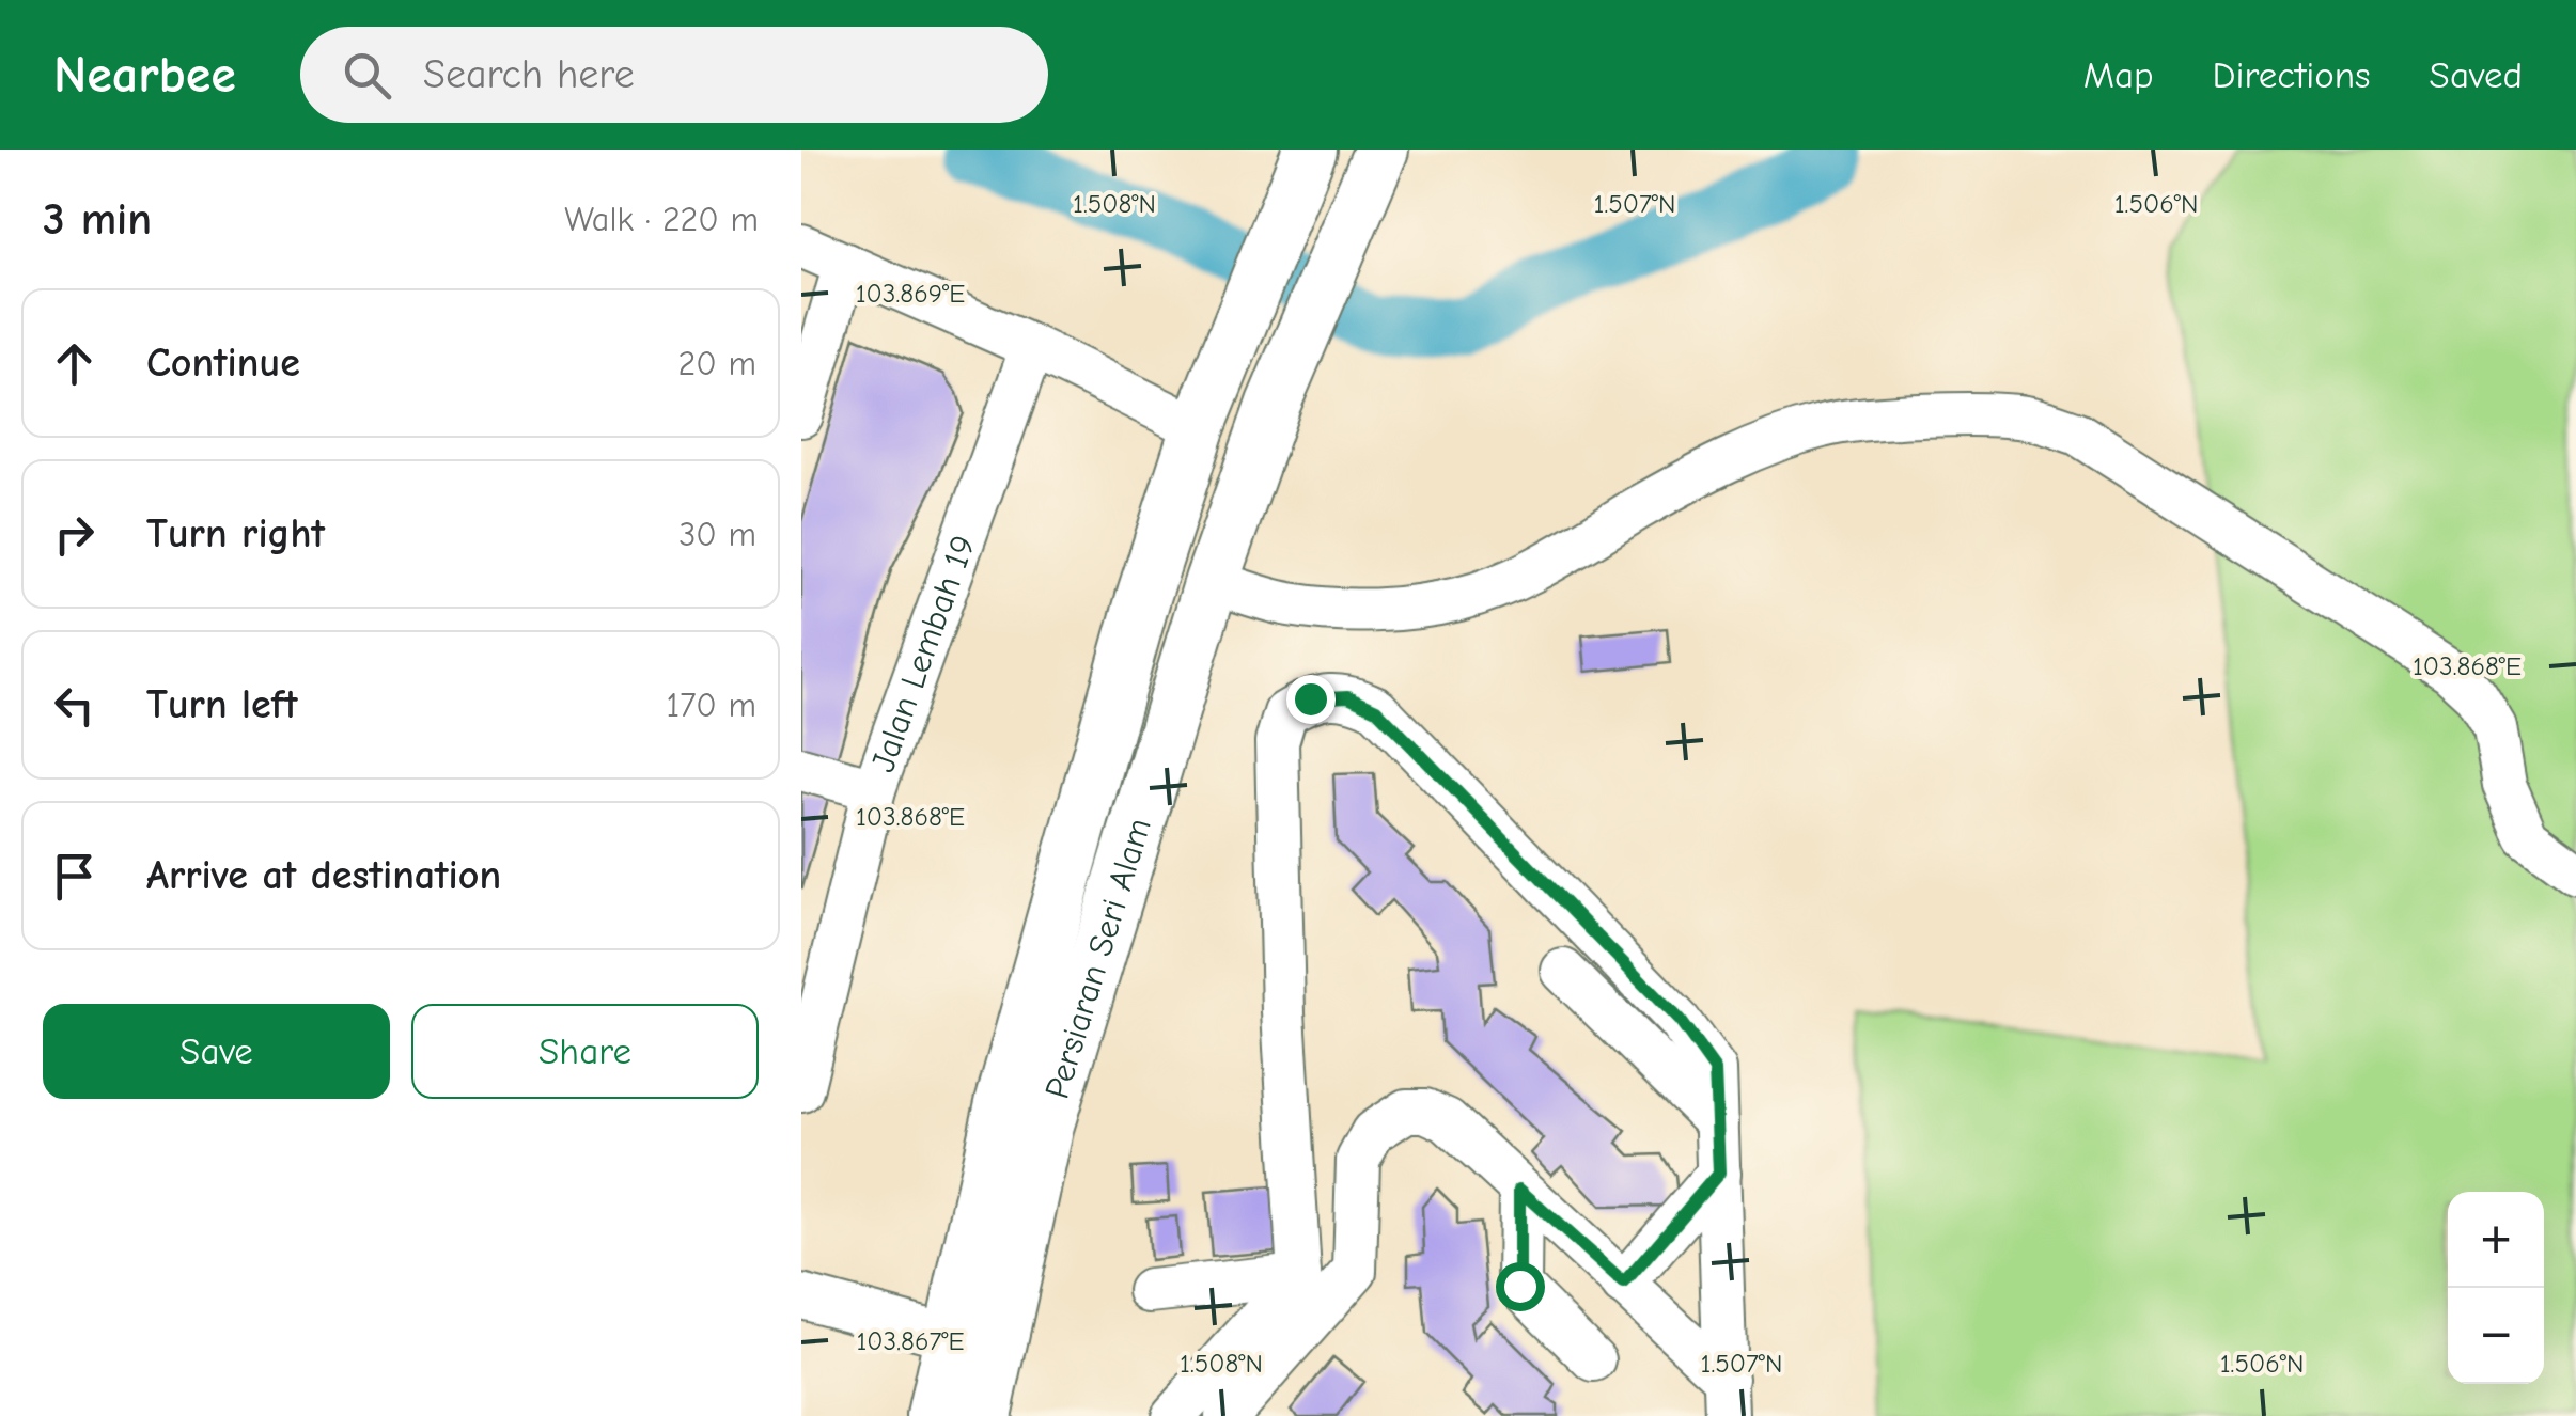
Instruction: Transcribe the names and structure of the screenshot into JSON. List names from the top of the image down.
{
  "streets": {
    "main road": ["Persiaran Seri Alam"],
    "street": ["Jalan Lembah 19"]
  },
  "page": {
    "header": "Nearbee",
    "search": "Search here",
    "nav": ["Map", "Directions", "Saved"],
    "heading": ["3 min", "Walk · 220 m"],
    "list": [
      ["Continue", "20 m"],
      ["Turn right", "30 m"],
      ["Turn left", "170 m"],
      "Arrive at destination"
    ],
    "buttons": ["Save", "Share"],
    "map_buttons": ["+", "−"]
  },
  "coordinates": [
    "1.508°N",
    "1.507°N",
    "1.506°N",
    "103.869°E",
    "103.868°E",
    "103.867°E"
  ]
}
